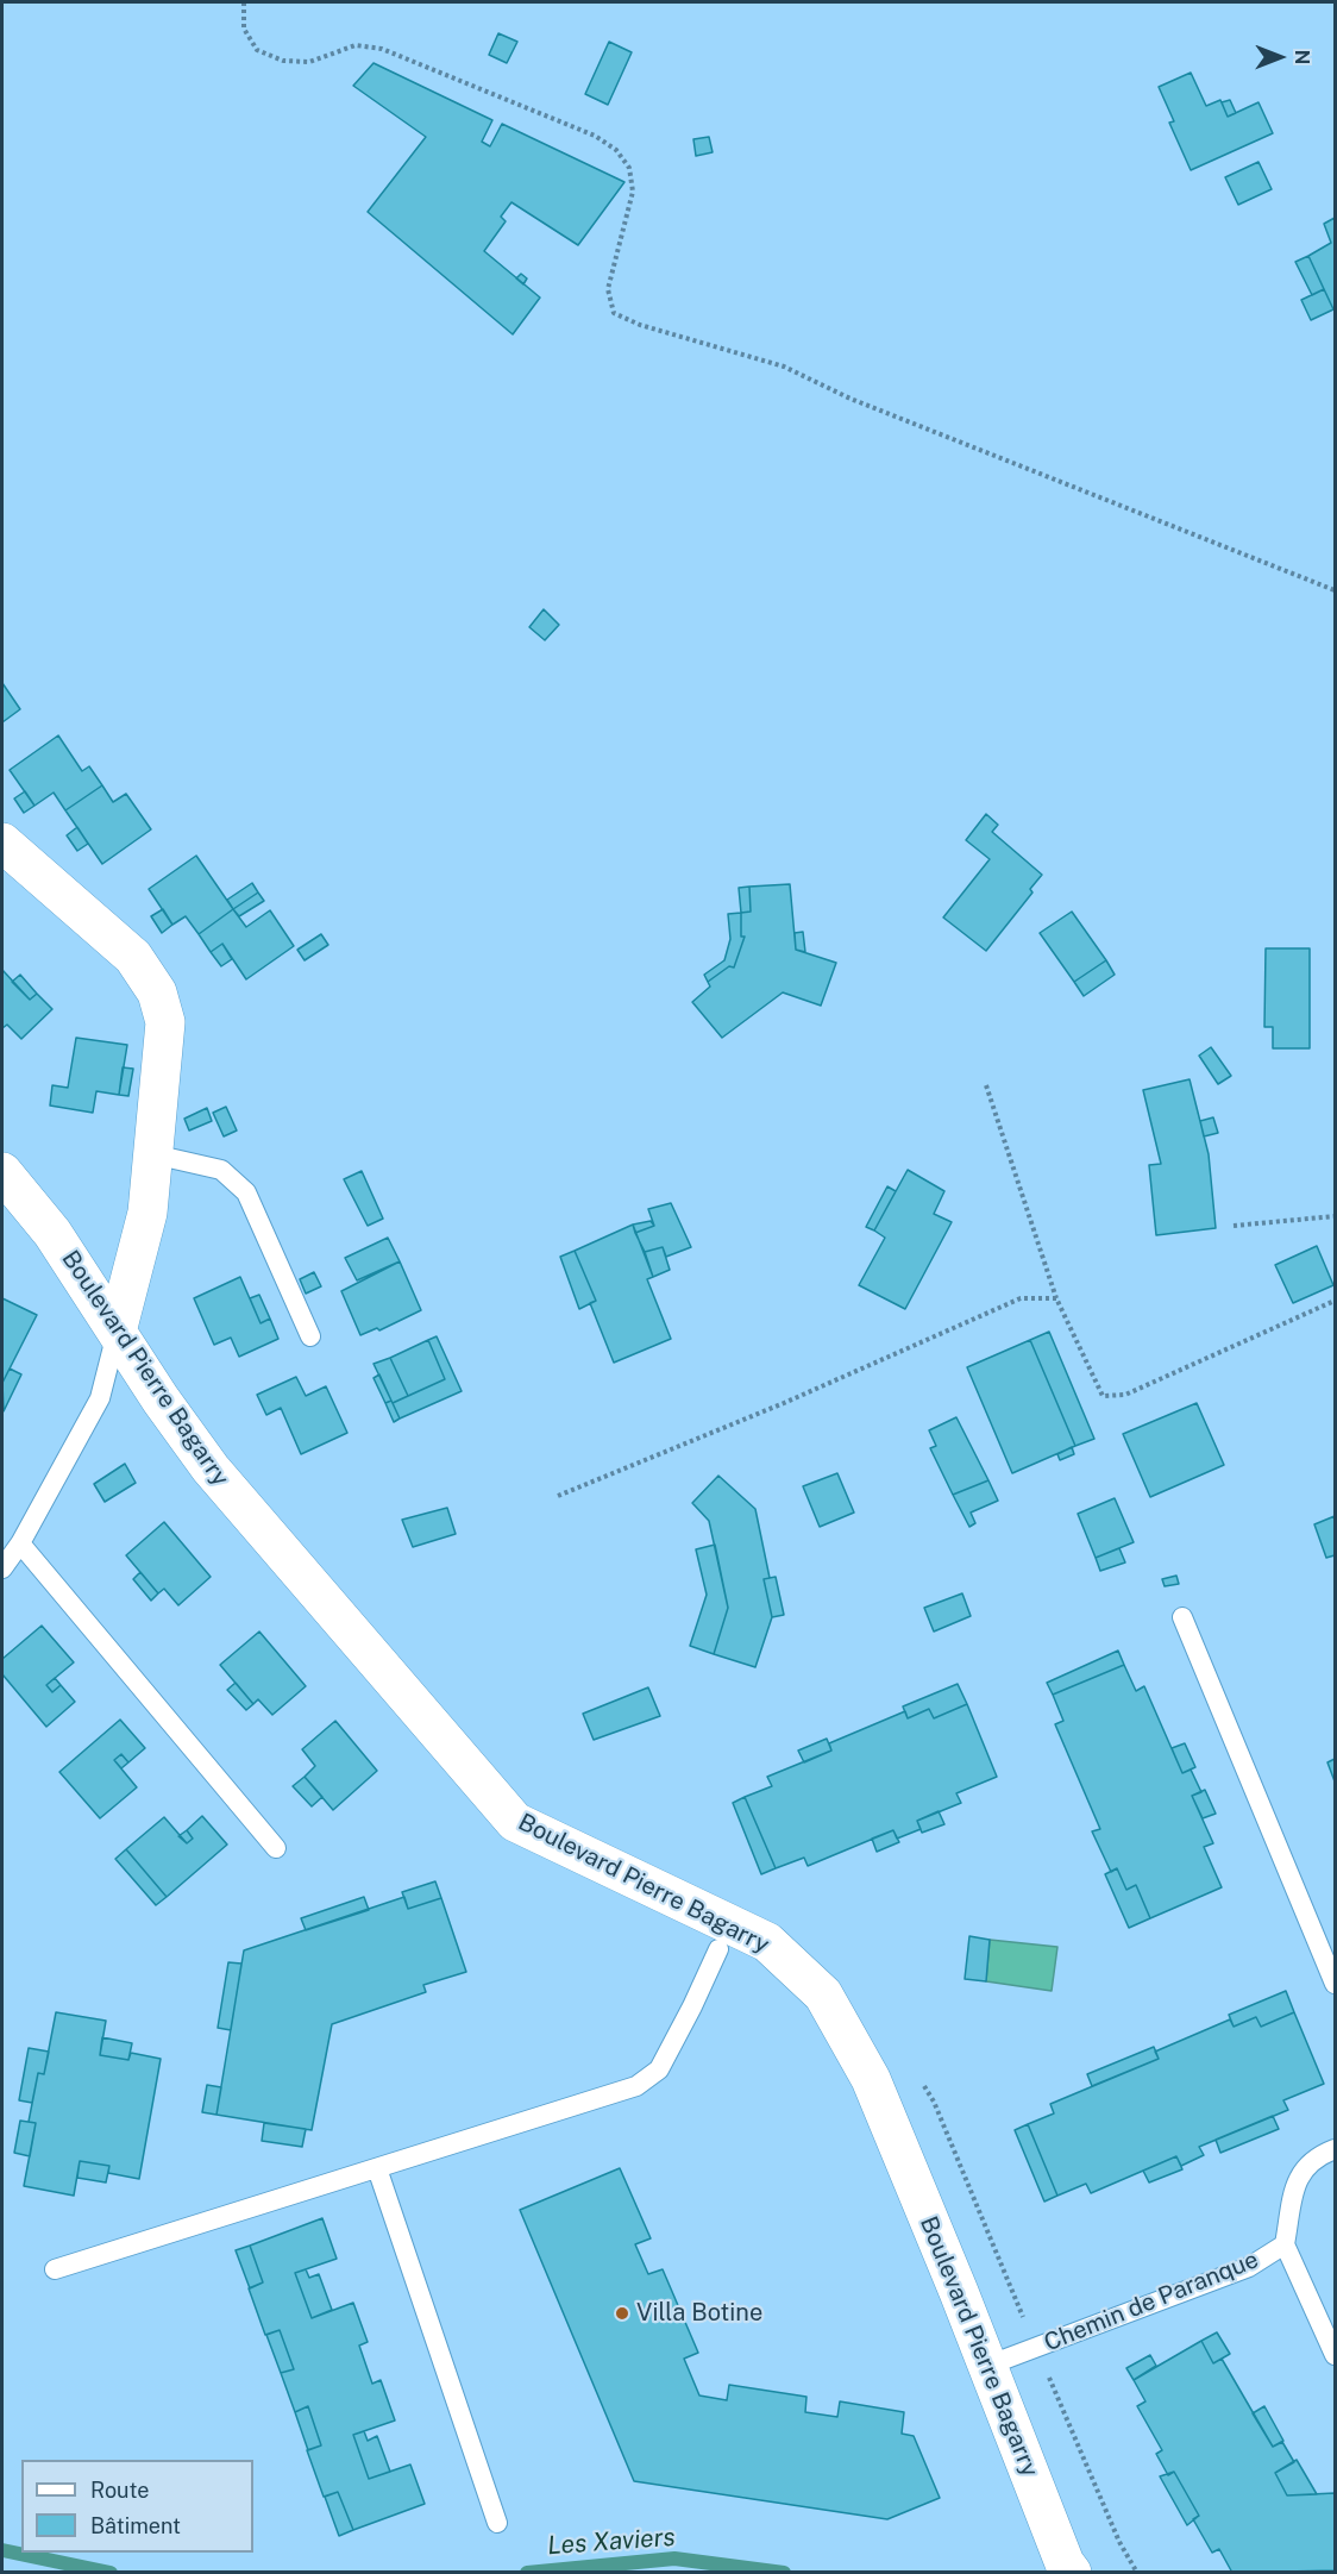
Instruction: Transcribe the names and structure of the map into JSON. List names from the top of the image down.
{
  "streets": {
    "street": ["Boulevard Pierre Bagarry"],
    "lane": ["Chemin de Paranque"]
  },
  "crossings": [
    ["Boulevard Pierre Bagarry", "Chemin de Paranque"]
  ],
  "water": ["Les Xaviers"],
  "places": ["Villa Botine"],
  "legend": ["Route", "Bâtiment"],
  "north": "right"
}
